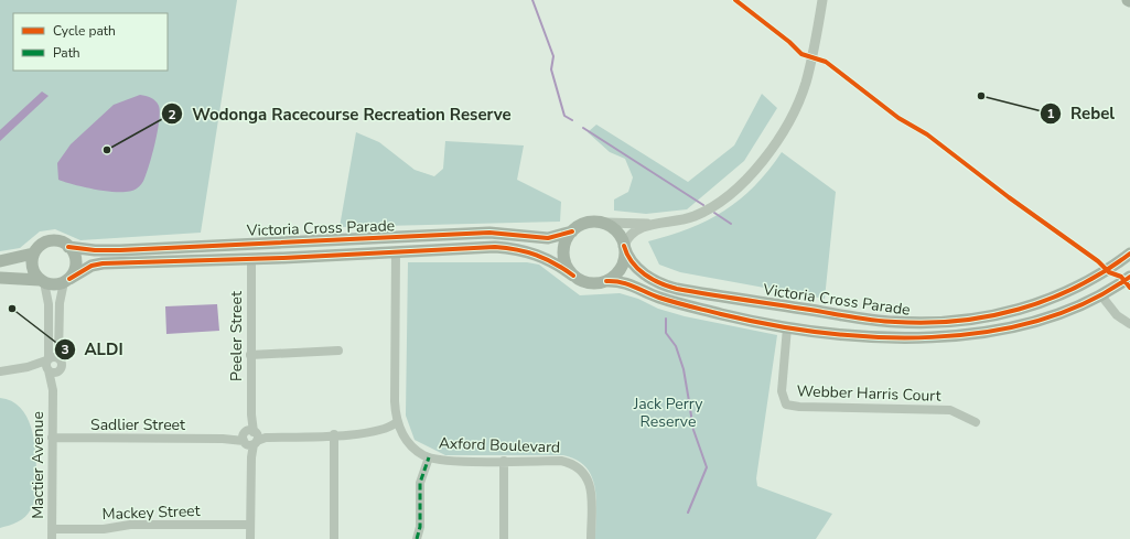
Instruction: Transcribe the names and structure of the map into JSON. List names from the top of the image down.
{
  "streets": {
    "main road": ["Victoria Cross Parade"],
    "street": [
      "Peeler Street",
      "Webber Harris Court",
      "Sadlier Street",
      "Axford Boulevard",
      "Mactier Avenue",
      "Mackey Street"
    ]
  },
  "crossings": [
    ["Victoria Cross Parade", "Peeler Street"],
    ["Victoria Cross Parade", "Webber Harris Court"],
    ["Victoria Cross Parade", "Axford Boulevard"],
    ["Peeler Street", "Sadlier Street"],
    ["Peeler Street", "Mackey Street"],
    ["Sadlier Street", "Axford Boulevard"],
    ["Sadlier Street", "Mactier Avenue"],
    ["Mactier Avenue", "Mackey Street"]
  ],
  "parks": ["Jack Perry Reserve"],
  "places": ["Rebel", "Wodonga Racecourse Recreation Reserve", "ALDI"],
  "legend": ["Cycle path", "Path"]
}
